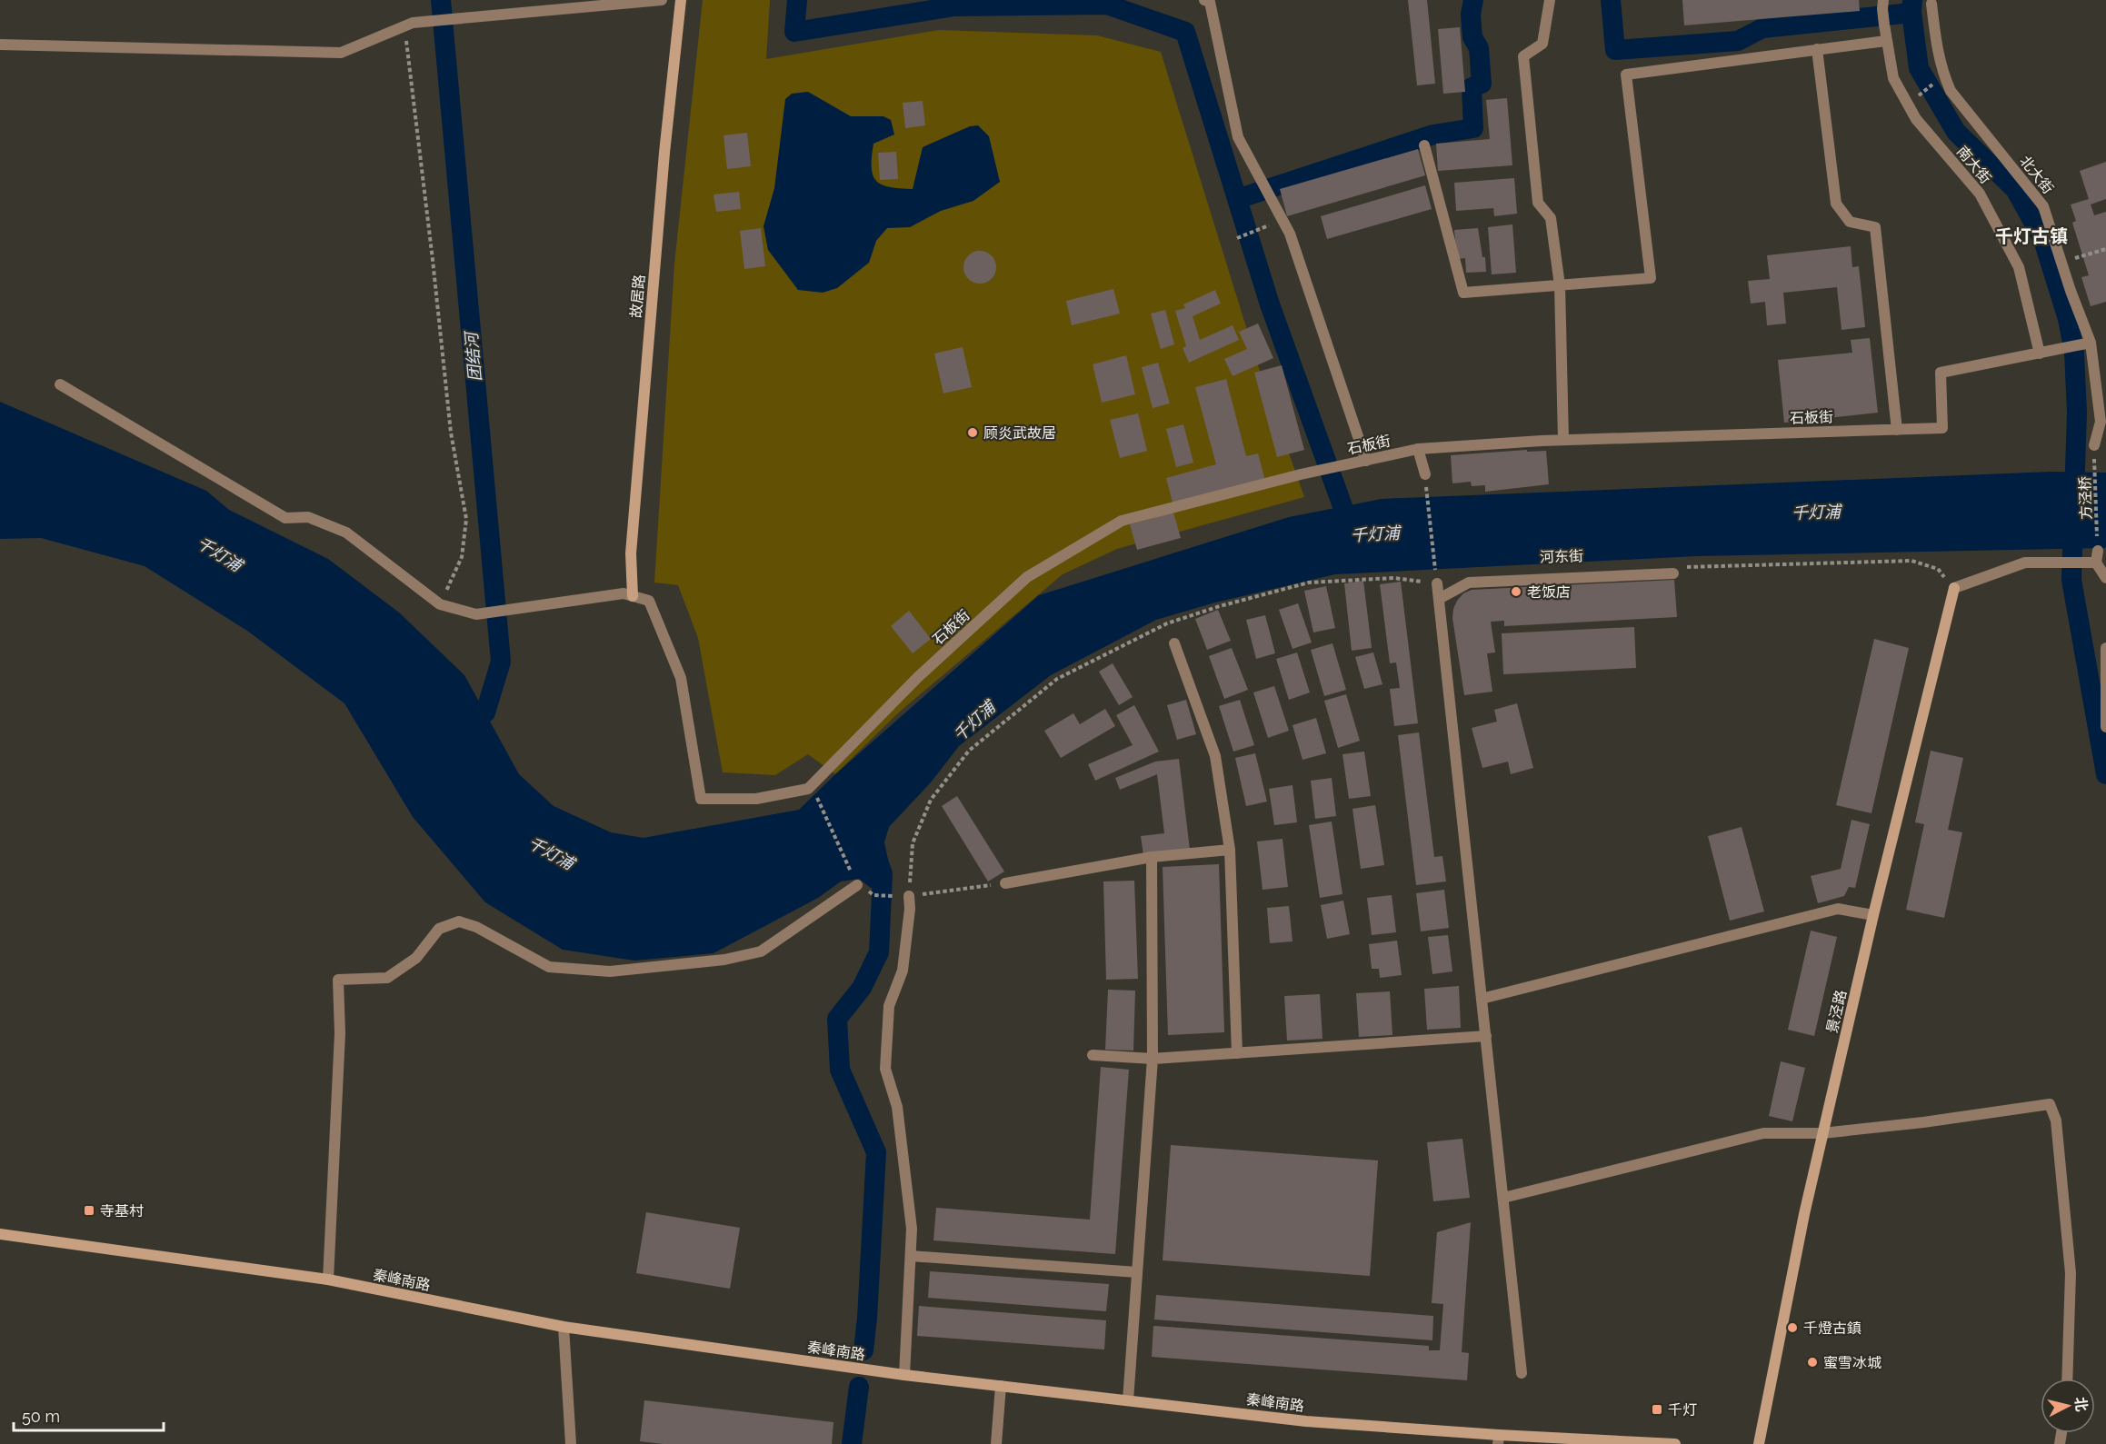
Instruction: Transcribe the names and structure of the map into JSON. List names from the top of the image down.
{
  "streets": {
    "street": [
      "南大街",
      "北大街",
      "故居路",
      "石板街",
      "河东街",
      "景泾路",
      "秦峰南路"
    ],
    "path": ["方泾桥"]
  },
  "crossings": [
    ["南大街", "石板街"],
    ["北大街", "石板街"],
    ["北大街", "方泾桥"]
  ],
  "districts": ["千灯古镇"],
  "water": ["团结河", "千灯浦"],
  "places": {
    "other": [
      "顾炎武故居",
      "老饭店",
      "千燈古鎮",
      "蜜雪冰城"
    ],
    "transit": ["寺基村", "千灯"]
  },
  "scale_bar": "50 m",
  "north": "right"
}
